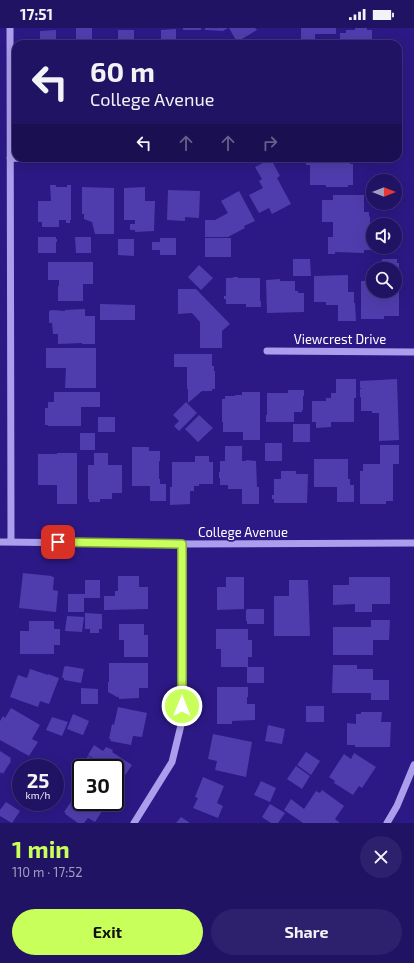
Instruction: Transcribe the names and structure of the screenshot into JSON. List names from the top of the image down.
{
  "streets": {
    "street": ["Viewcrest Drive", "College Avenue"]
  },
  "north": "right",
  "page": {
    "status": "17:51",
    "turn": ["60 m", "College Avenue"],
    "speed": "25 km/h",
    "limit": "30",
    "heading": ["1 min", "110 m · 17:52"],
    "buttons": ["Exit", "Share"]
  }
}
